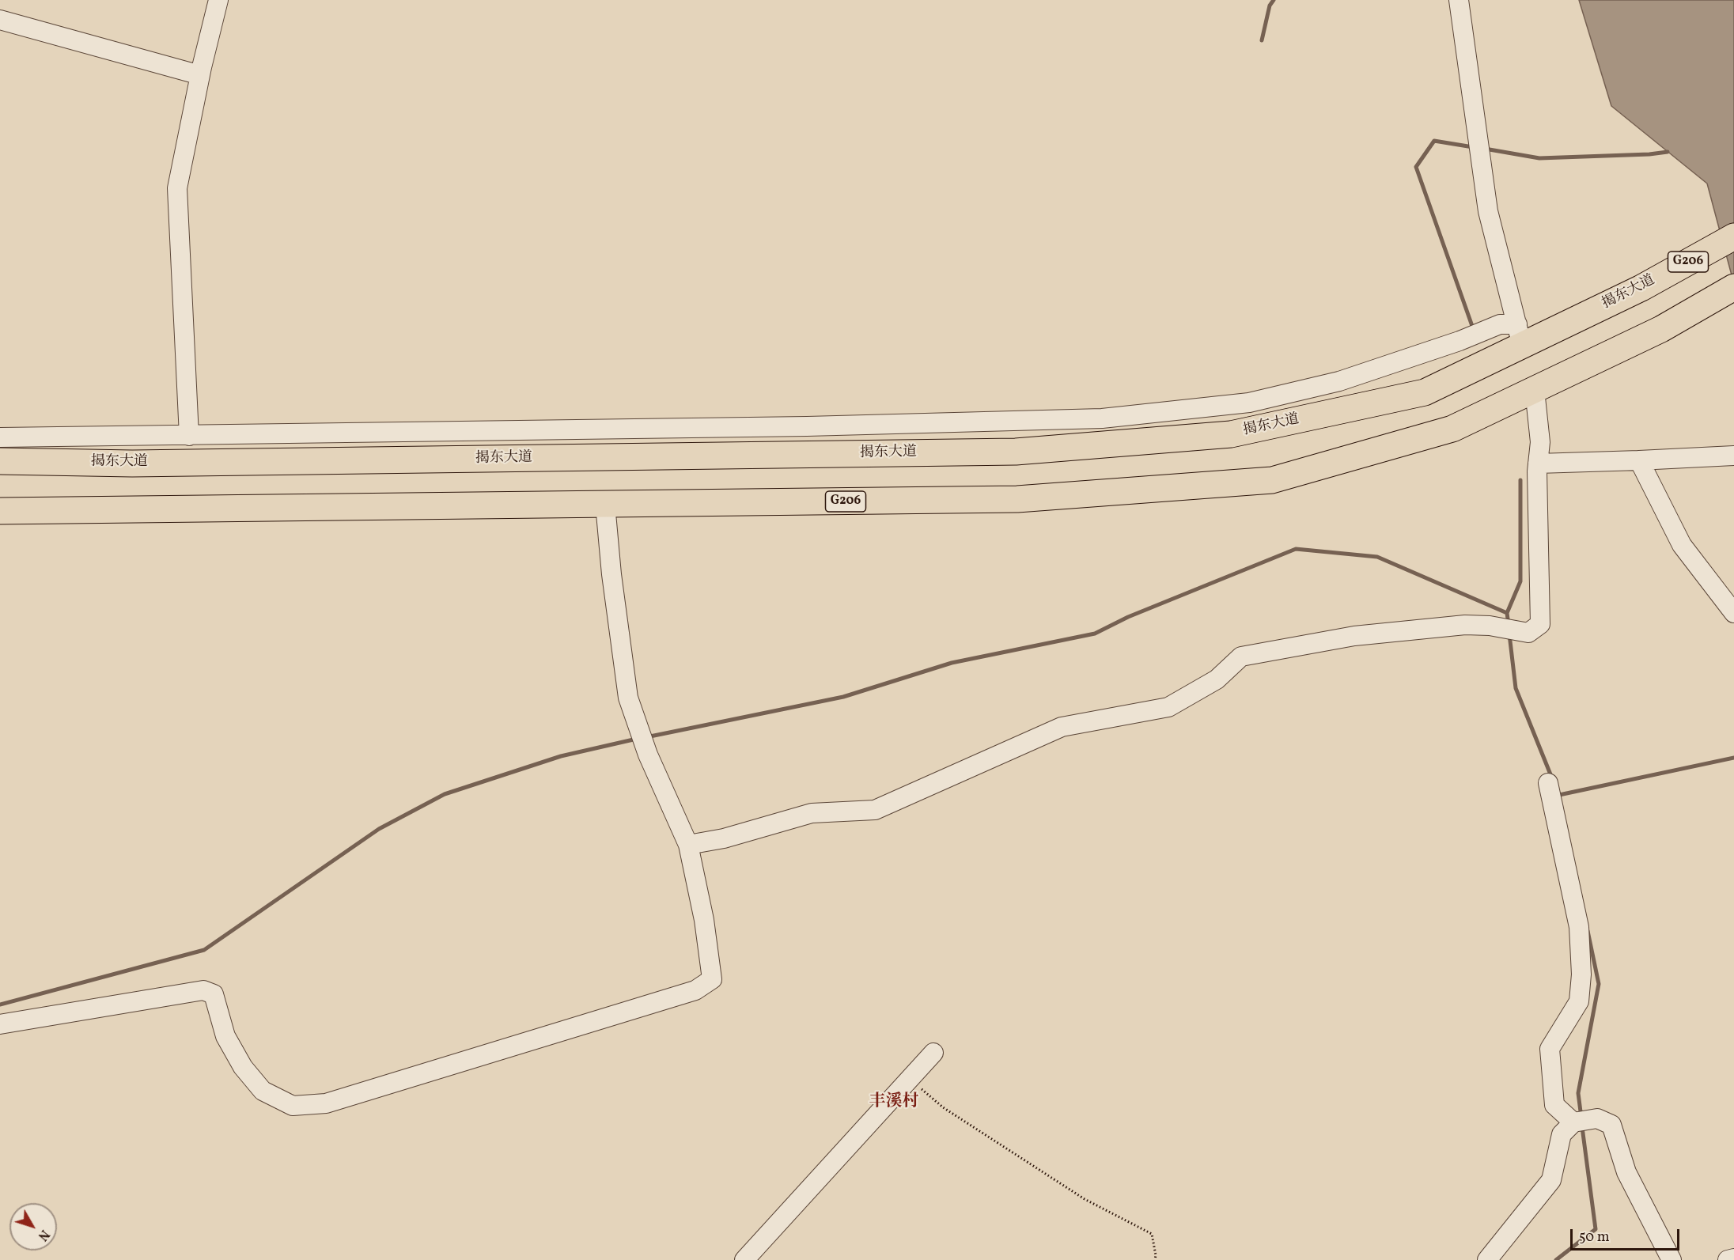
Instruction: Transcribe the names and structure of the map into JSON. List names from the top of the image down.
{
  "streets": {
    "highway": ["G206", "揭东大道"]
  },
  "districts": ["丰溪村"],
  "scale_bar": "50 m",
  "north": "bottom right"
}
